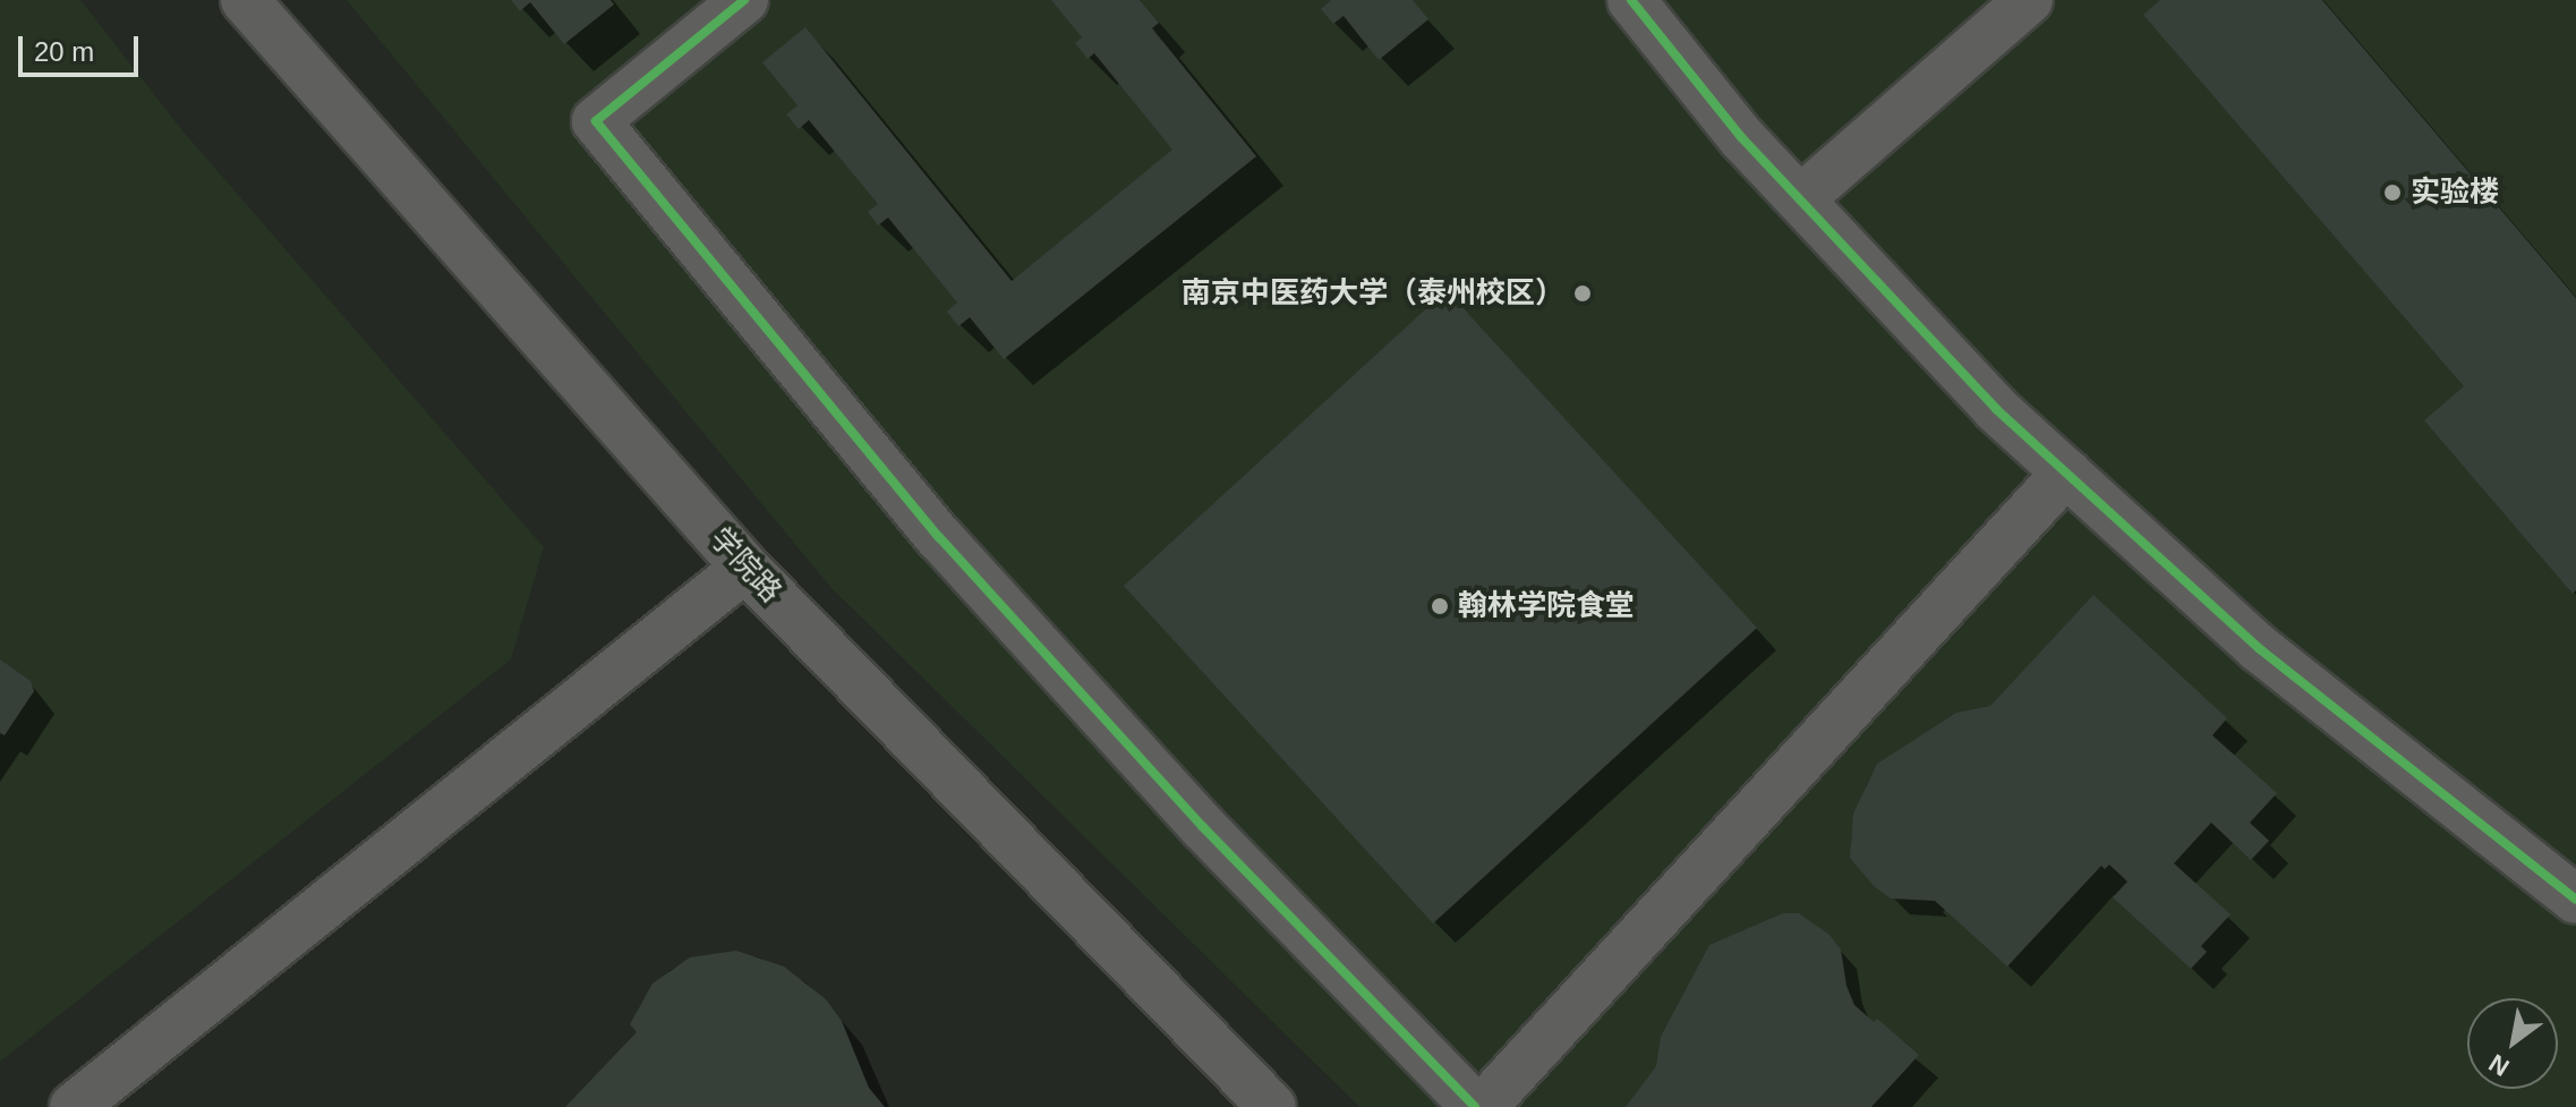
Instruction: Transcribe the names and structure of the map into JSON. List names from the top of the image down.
{
  "streets": {
    "street": ["学院路"]
  },
  "places": ["实验楼", "南京中医药大学（泰州校区）", "翰林学院食堂"],
  "scale_bar": "20 m",
  "north": "bottom left"
}
